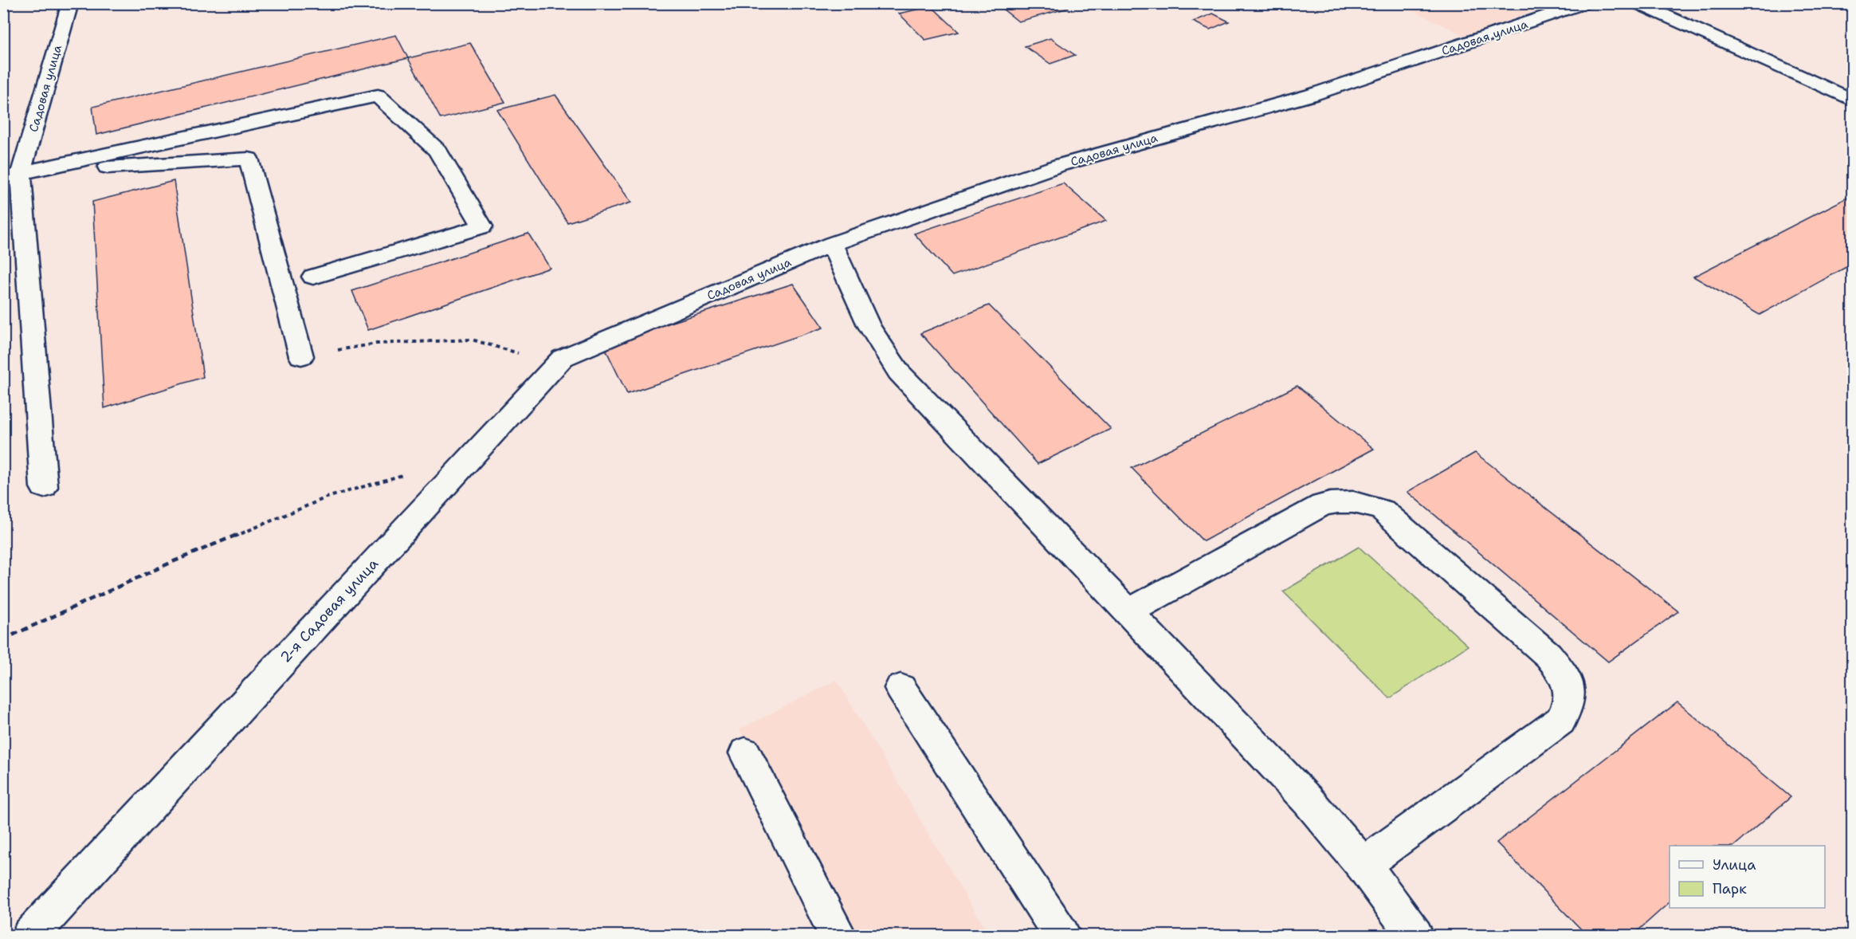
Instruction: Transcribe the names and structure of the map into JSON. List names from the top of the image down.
{
  "streets": {
    "street": ["Садовая улица", "2-я Садовая улица"]
  },
  "crossings": [
    ["Садовая улица", "2-я Садовая улица"]
  ],
  "legend": ["Улица", "Парк"]
}
